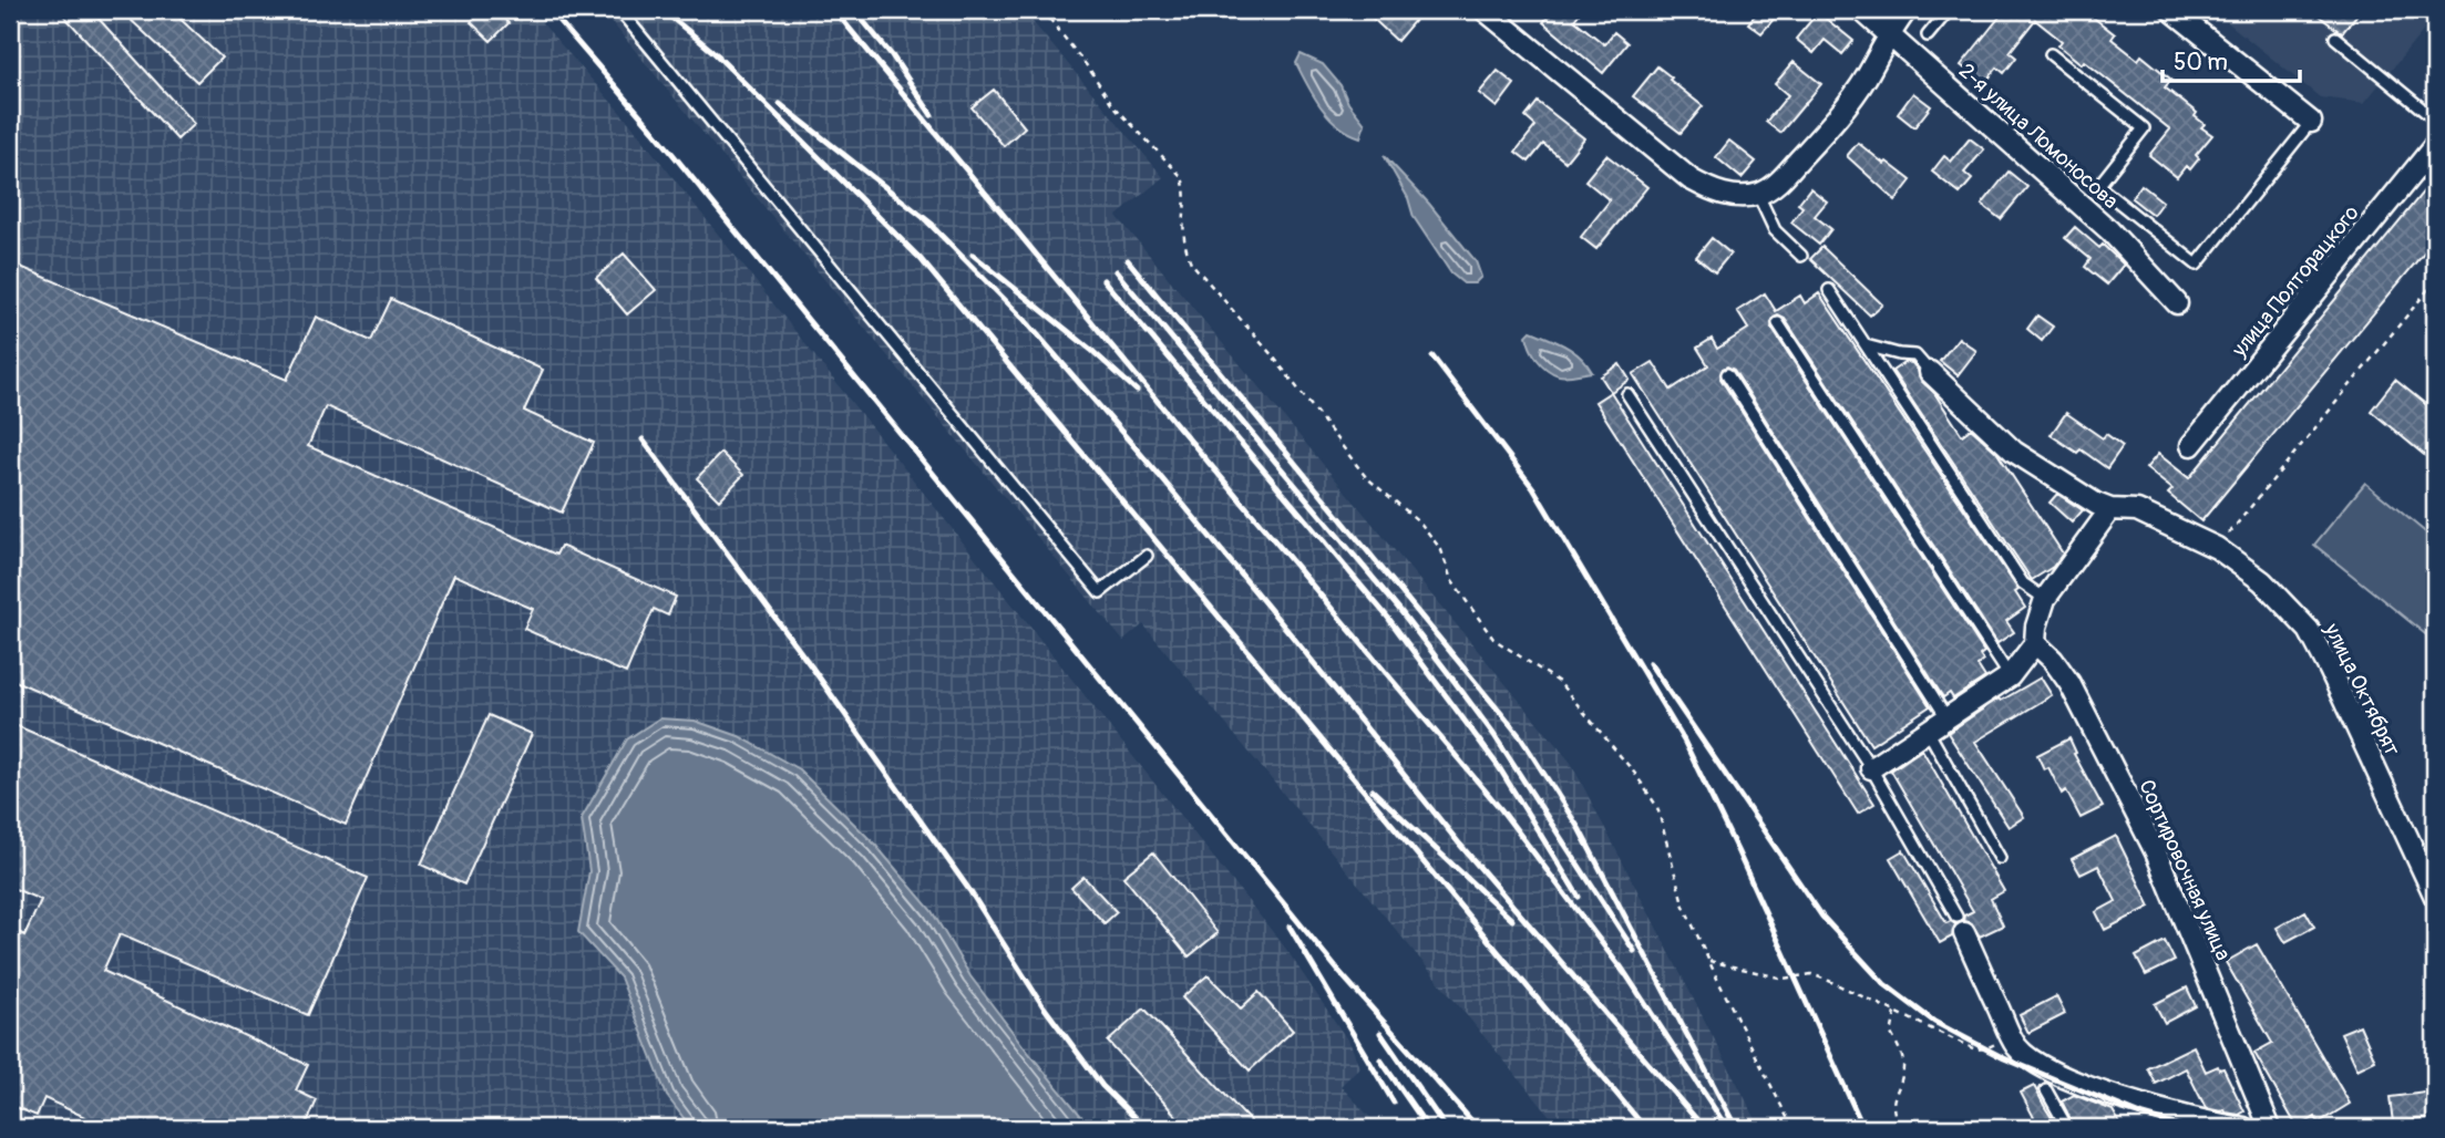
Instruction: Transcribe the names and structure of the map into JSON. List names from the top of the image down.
{
  "streets": {
    "street": [
      "2-я улица Ломоносова",
      "улица Полторацкого",
      "улица Октябрят",
      "Сортировочная улица"
    ]
  },
  "scale_bar": "50 m"
}
